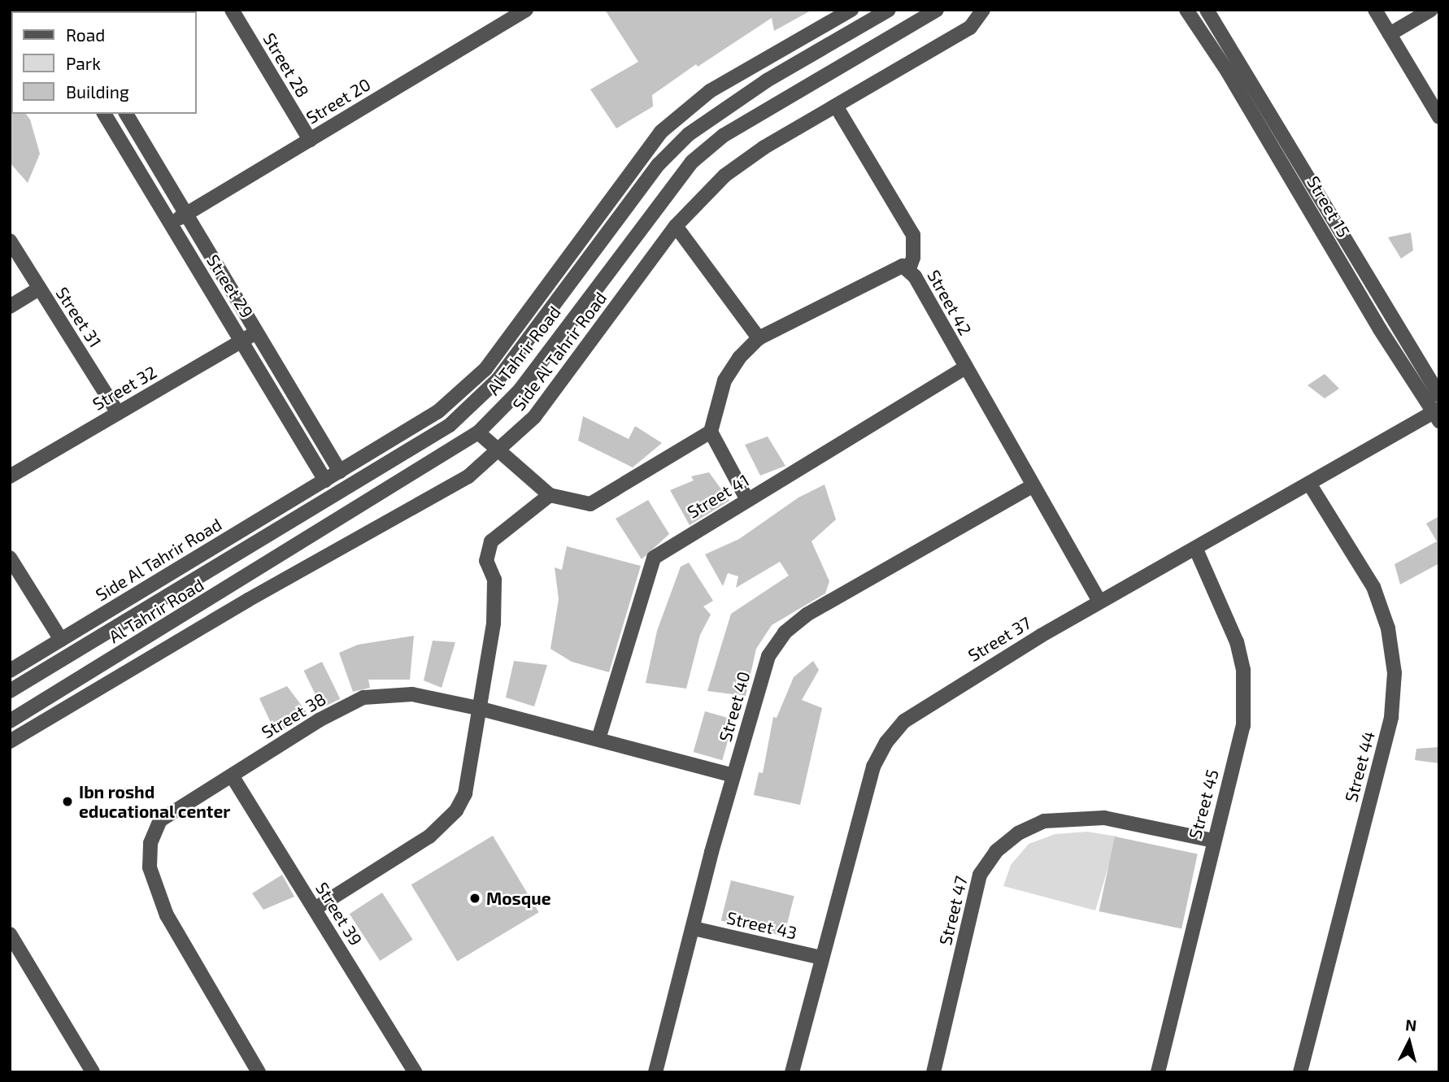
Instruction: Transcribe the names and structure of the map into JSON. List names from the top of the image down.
{
  "streets": {
    "street": [
      "Street 28",
      "Street 20",
      "Street 15",
      "Street 29",
      "Street 42",
      "Street 31",
      "Al Tahrir Road",
      "Side Al Tahrir Road",
      "Street 32",
      "Street 41",
      "Street 37",
      "Street 40",
      "Street 38",
      "Street 44",
      "Street 45",
      "Street 47",
      "Street 39",
      "Street 43"
    ]
  },
  "crossings": [
    ["Street 28", "Street 20"],
    ["Street 20", "Street 29"],
    ["Street 15", "Street 37"],
    ["Street 29", "Side Al Tahrir Road"],
    ["Street 29", "Street 32"],
    ["Street 42", "Street 41"],
    ["Street 42", "Street 37"],
    ["Street 42", "Street 40"],
    ["Street 31", "Street 32"],
    ["Street 41", "Street 38"],
    ["Street 37", "Street 44"],
    ["Street 37", "Street 45"],
    ["Street 37", "Street 43"],
    ["Street 40", "Street 38"],
    ["Street 40", "Street 43"],
    ["Street 38", "Street 39"],
    ["Street 45", "Street 47"]
  ],
  "places": ["Ibn roshd educational center", "Mosque"],
  "legend": ["Road", "Park", "Building"],
  "north": "top"
}
